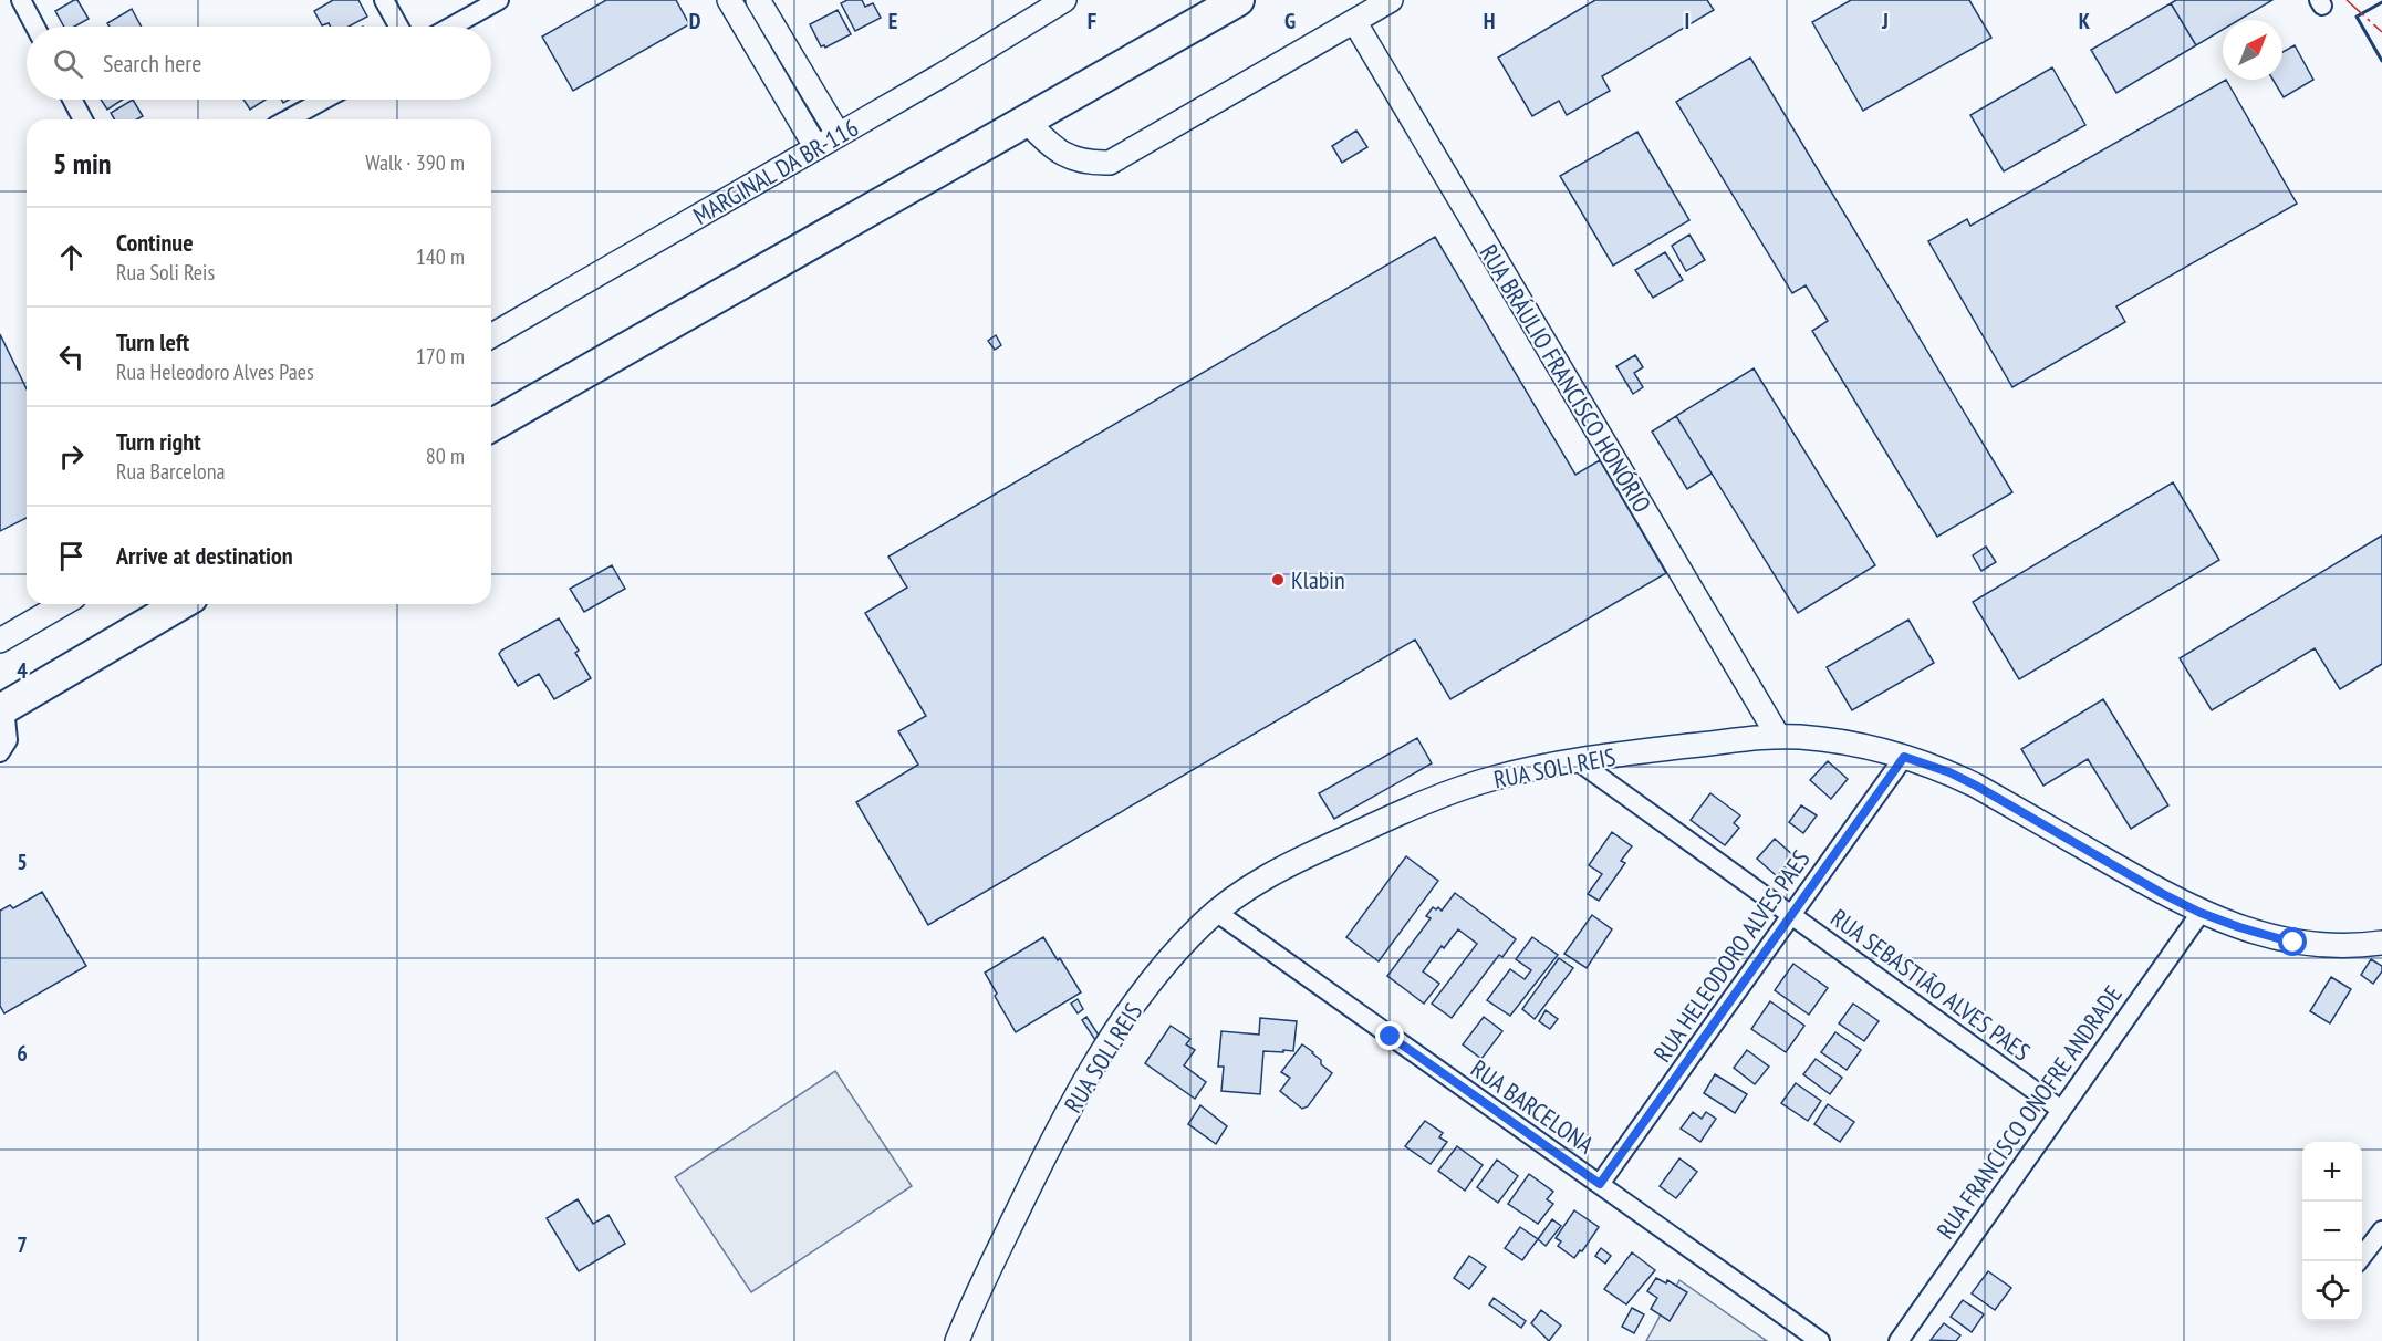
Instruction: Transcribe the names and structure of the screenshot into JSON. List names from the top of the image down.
{
  "streets": {
    "street": [
      "MARGINAL DA BR-116",
      "RUA BRÁULIO FRANCISCO HONÓRIO",
      "RUA SOLI REIS",
      "RUA HELEODORO ALVES PAES",
      "RUA SEBASTIÃO ALVES PAES",
      "RUA BARCELONA",
      "RUA FRANCISCO ONOFRE ANDRADE"
    ]
  },
  "crossings": [
    ["RUA BRÁULIO FRANCISCO HONÓRIO", "RUA SOLI REIS"],
    ["RUA SOLI REIS", "RUA HELEODORO ALVES PAES"],
    ["RUA SOLI REIS", "RUA SEBASTIÃO ALVES PAES"],
    ["RUA SOLI REIS", "RUA BARCELONA"],
    ["RUA SOLI REIS", "RUA FRANCISCO ONOFRE ANDRADE"],
    ["RUA HELEODORO ALVES PAES", "RUA SEBASTIÃO ALVES PAES"],
    ["RUA HELEODORO ALVES PAES", "RUA BARCELONA"],
    ["RUA SEBASTIÃO ALVES PAES", "RUA FRANCISCO ONOFRE ANDRADE"]
  ],
  "places": ["Klabin"],
  "north": "top right",
  "page": {
    "search": "Search here",
    "heading": ["5 min", "Walk · 390 m"],
    "list": [
      ["Continue", "Rua Soli Reis", "140 m"],
      ["Turn left", "Rua Heleodoro Alves Paes", "170 m"],
      ["Turn right", "Rua Barcelona", "80 m"],
      "Arrive at destination"
    ],
    "map_buttons": ["+", "−"]
  },
  "grid": {
    "columns": [
      "D",
      "E",
      "F",
      "G",
      "H",
      "I",
      "J",
      "K"
    ],
    "rows": [
      "4",
      "5",
      "6",
      "7"
    ]
  }
}
